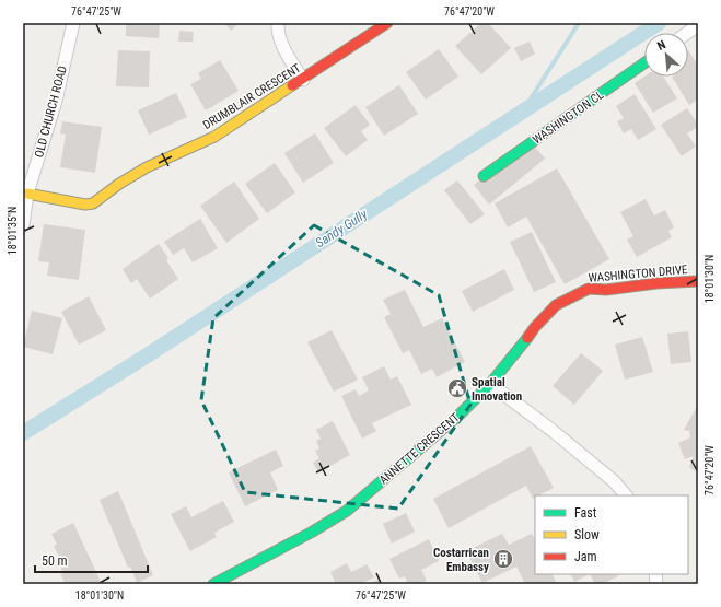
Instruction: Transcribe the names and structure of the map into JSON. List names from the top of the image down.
{
  "streets": {
    "street": [
      "DRUMBLAIR CRESCENT",
      "OLD CHURCH ROAD",
      "WASHINGTON CL",
      "WASHINGTON DRIVE",
      "ANNETTE CRESCENT"
    ]
  },
  "crossings": [
    ["DRUMBLAIR CRESCENT", "OLD CHURCH ROAD"],
    ["WASHINGTON DRIVE", "ANNETTE CRESCENT"]
  ],
  "water": ["Sandy Gully"],
  "places": {
    "public building": ["Spatial Innovation"],
    "building": ["Costarrican Embassy"]
  },
  "legend": ["Fast", "Slow", "Jam"],
  "scale_bar": "50 m",
  "north": "top left",
  "coordinates": [
    "76°47'25\"W",
    "76°47'20\"W",
    "18°01'35\"N",
    "18°01'30\"N"
  ]
}
